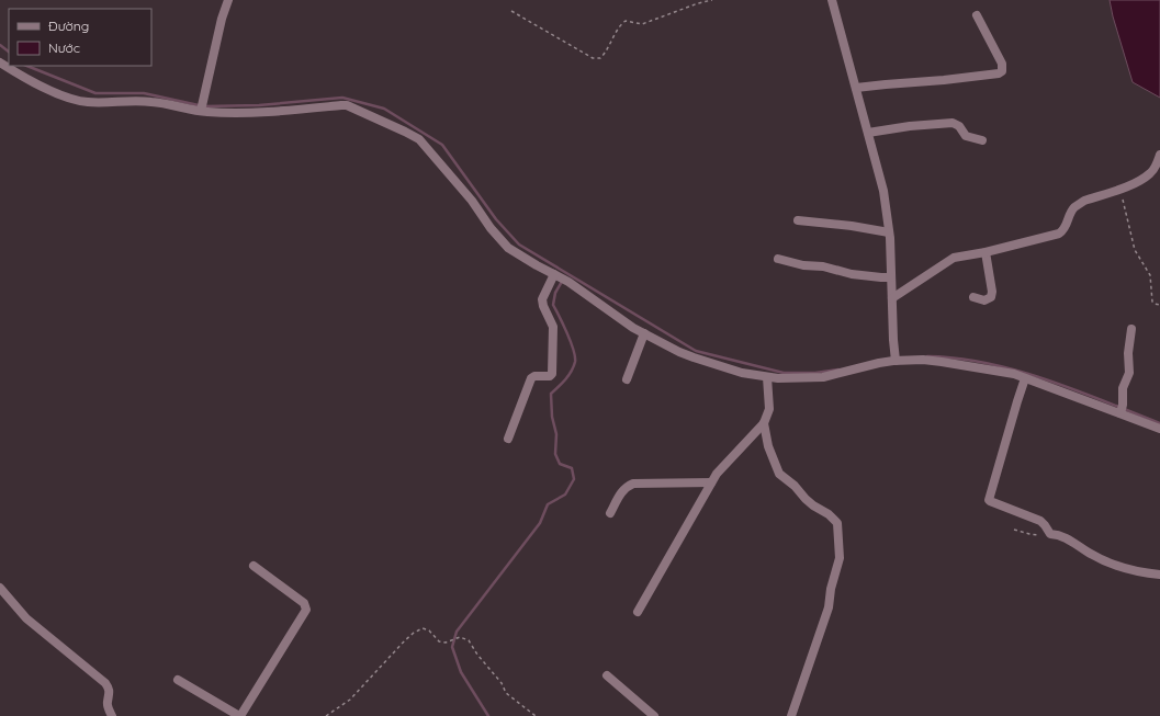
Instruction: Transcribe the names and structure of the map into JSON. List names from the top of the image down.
{
  "legend": ["Đường", "Nước"]
}
